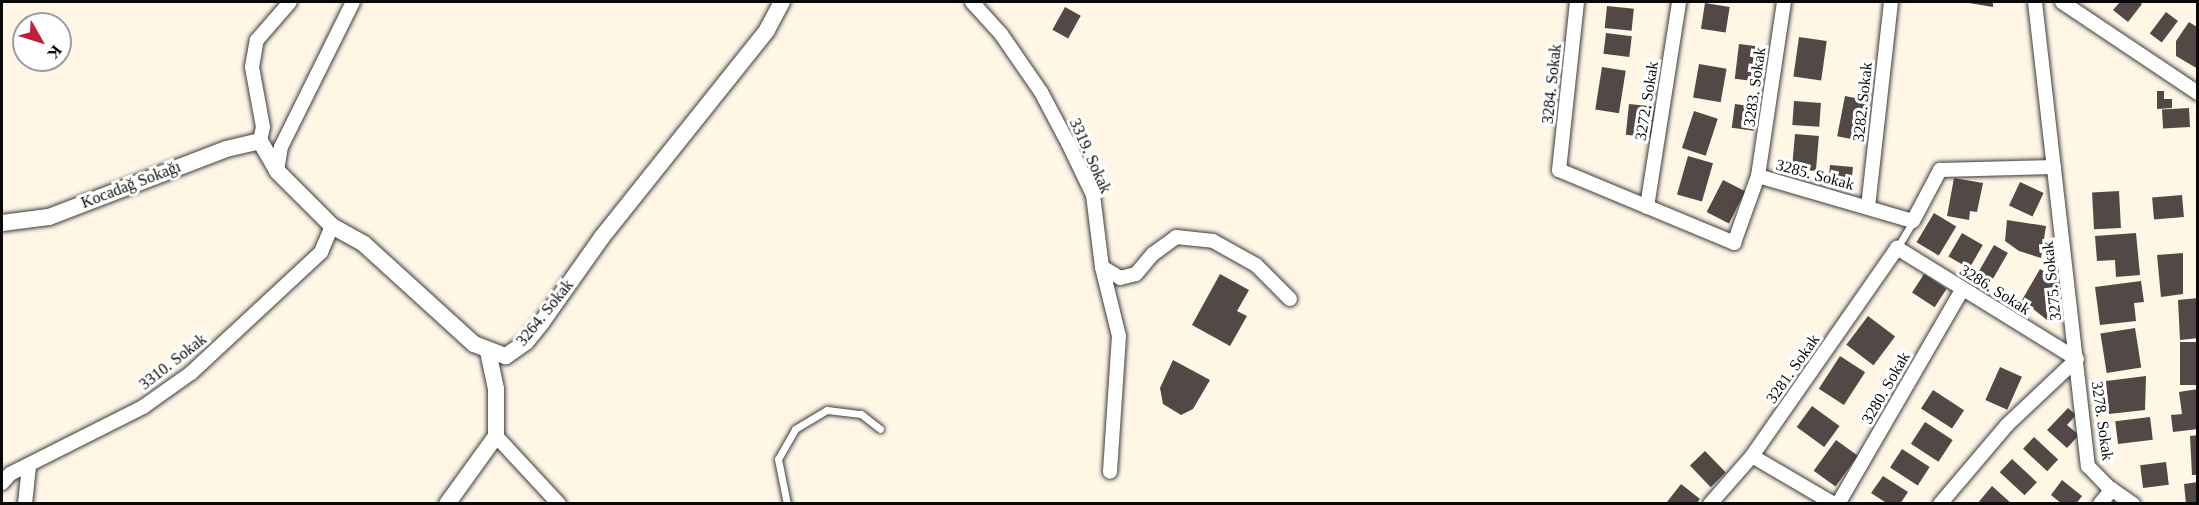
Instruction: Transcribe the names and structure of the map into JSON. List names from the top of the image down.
{
  "streets": {
    "street": [
      "3284. Sokak",
      "3283. Sokak",
      "3272. Sokak",
      "3282. Sokak",
      "3319. Sokak",
      "3285. Sokak",
      "Kocadağ Sokağı",
      "3275. Sokak",
      "3286. Sokak",
      "3264. Sokak",
      "3310. Sokak",
      "3281. Sokak",
      "3280. Sokak",
      "3278. Sokak"
    ]
  },
  "crossings": [
    ["3284. Sokak", "3285. Sokak"],
    ["3283. Sokak", "3285. Sokak"],
    ["3272. Sokak", "3285. Sokak"],
    ["3282. Sokak", "3285. Sokak"],
    ["3275. Sokak", "3286. Sokak"],
    ["3275. Sokak", "3278. Sokak"],
    ["3286. Sokak", "3281. Sokak"],
    ["3286. Sokak", "3280. Sokak"],
    ["3286. Sokak", "3278. Sokak"]
  ],
  "north": "bottom right"
}
